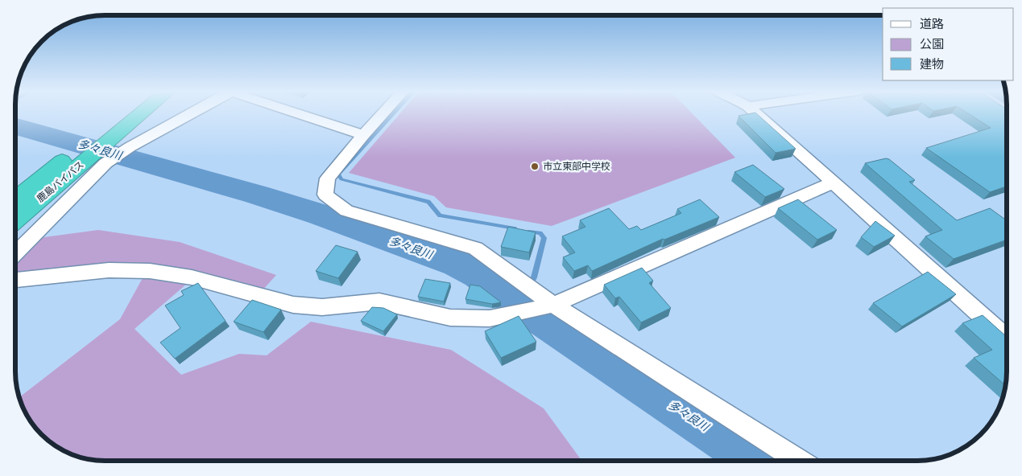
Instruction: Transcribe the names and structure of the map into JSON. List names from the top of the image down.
{
  "streets": {
    "highway": ["鹿島バイパス"]
  },
  "water": ["多々良川"],
  "places": ["市立東部中学校"],
  "legend": ["道路", "公園", "建物"]
}
